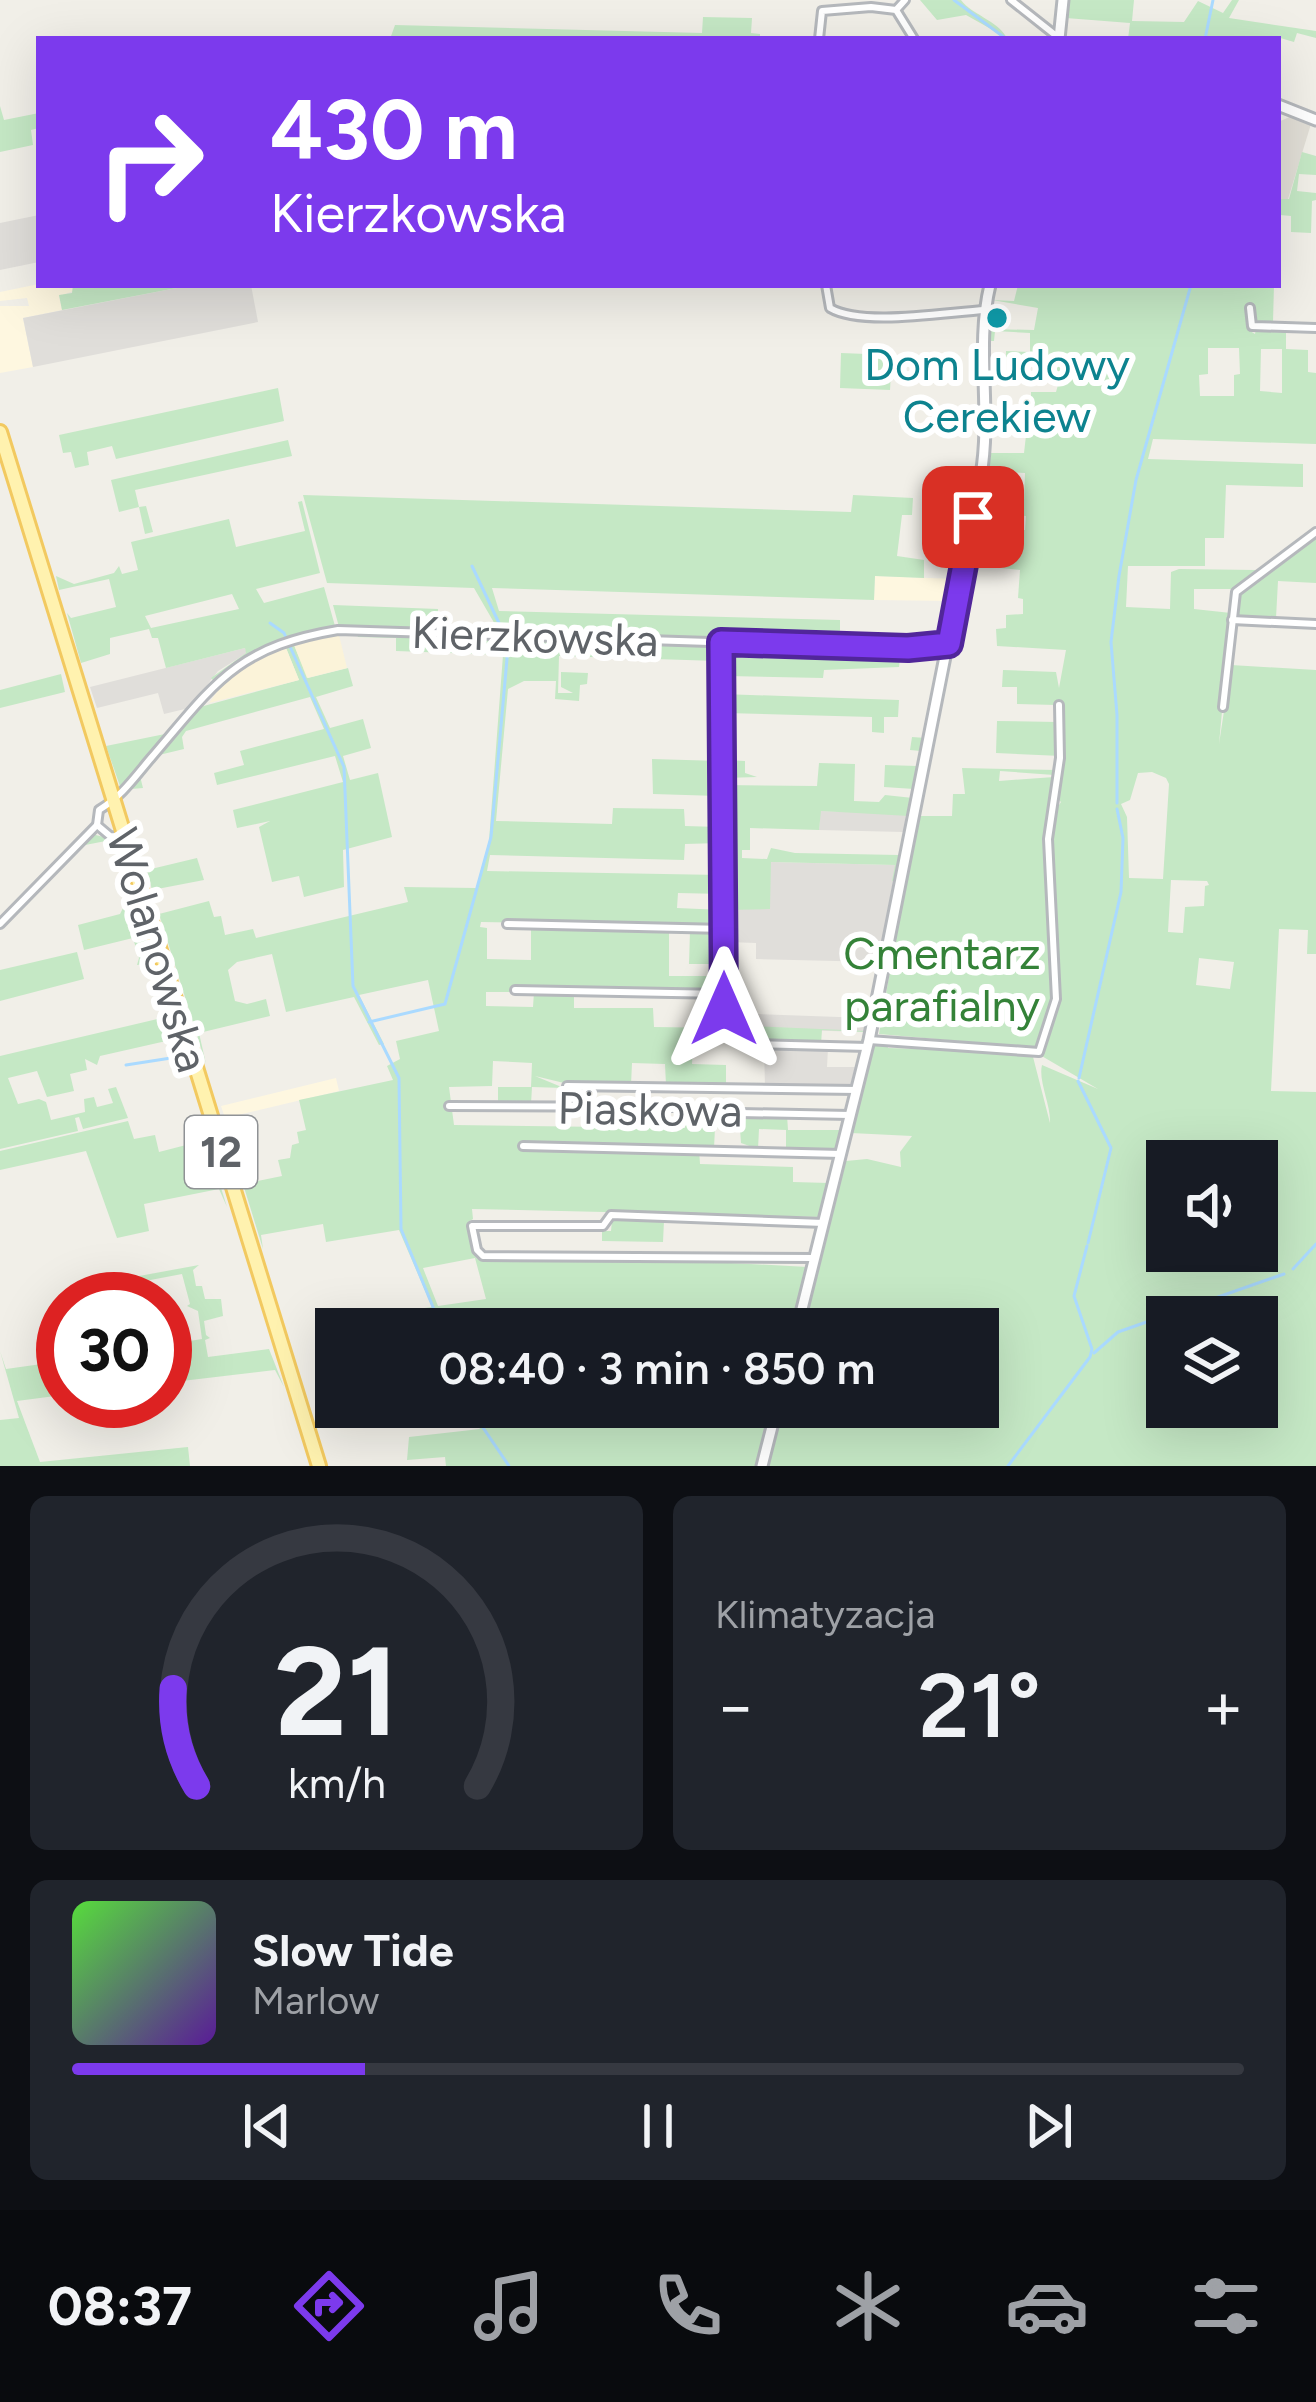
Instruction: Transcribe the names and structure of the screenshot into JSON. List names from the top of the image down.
{
  "streets": {
    "main road": ["Wolanowska", "12"],
    "street": ["Kierzkowska", "Piaskowa"]
  },
  "crossings": [
    ["Kierzkowska", "Wolanowska"]
  ],
  "parks": ["Cmentarz parafialny"],
  "places": ["Dom Ludowy Cerekiew"],
  "page": {
    "turn": ["430 m", "Kierzkowska"],
    "limit": "30",
    "trip": "08:40 · 3 min · 850 m",
    "tile": "Klimatyzacja",
    "heat": ["−", "21°", "+"],
    "song": ["Slow Tide", "Marlow"],
    "tabs": "08:37",
    "gauge": ["21", "km/h"]
  }
}
